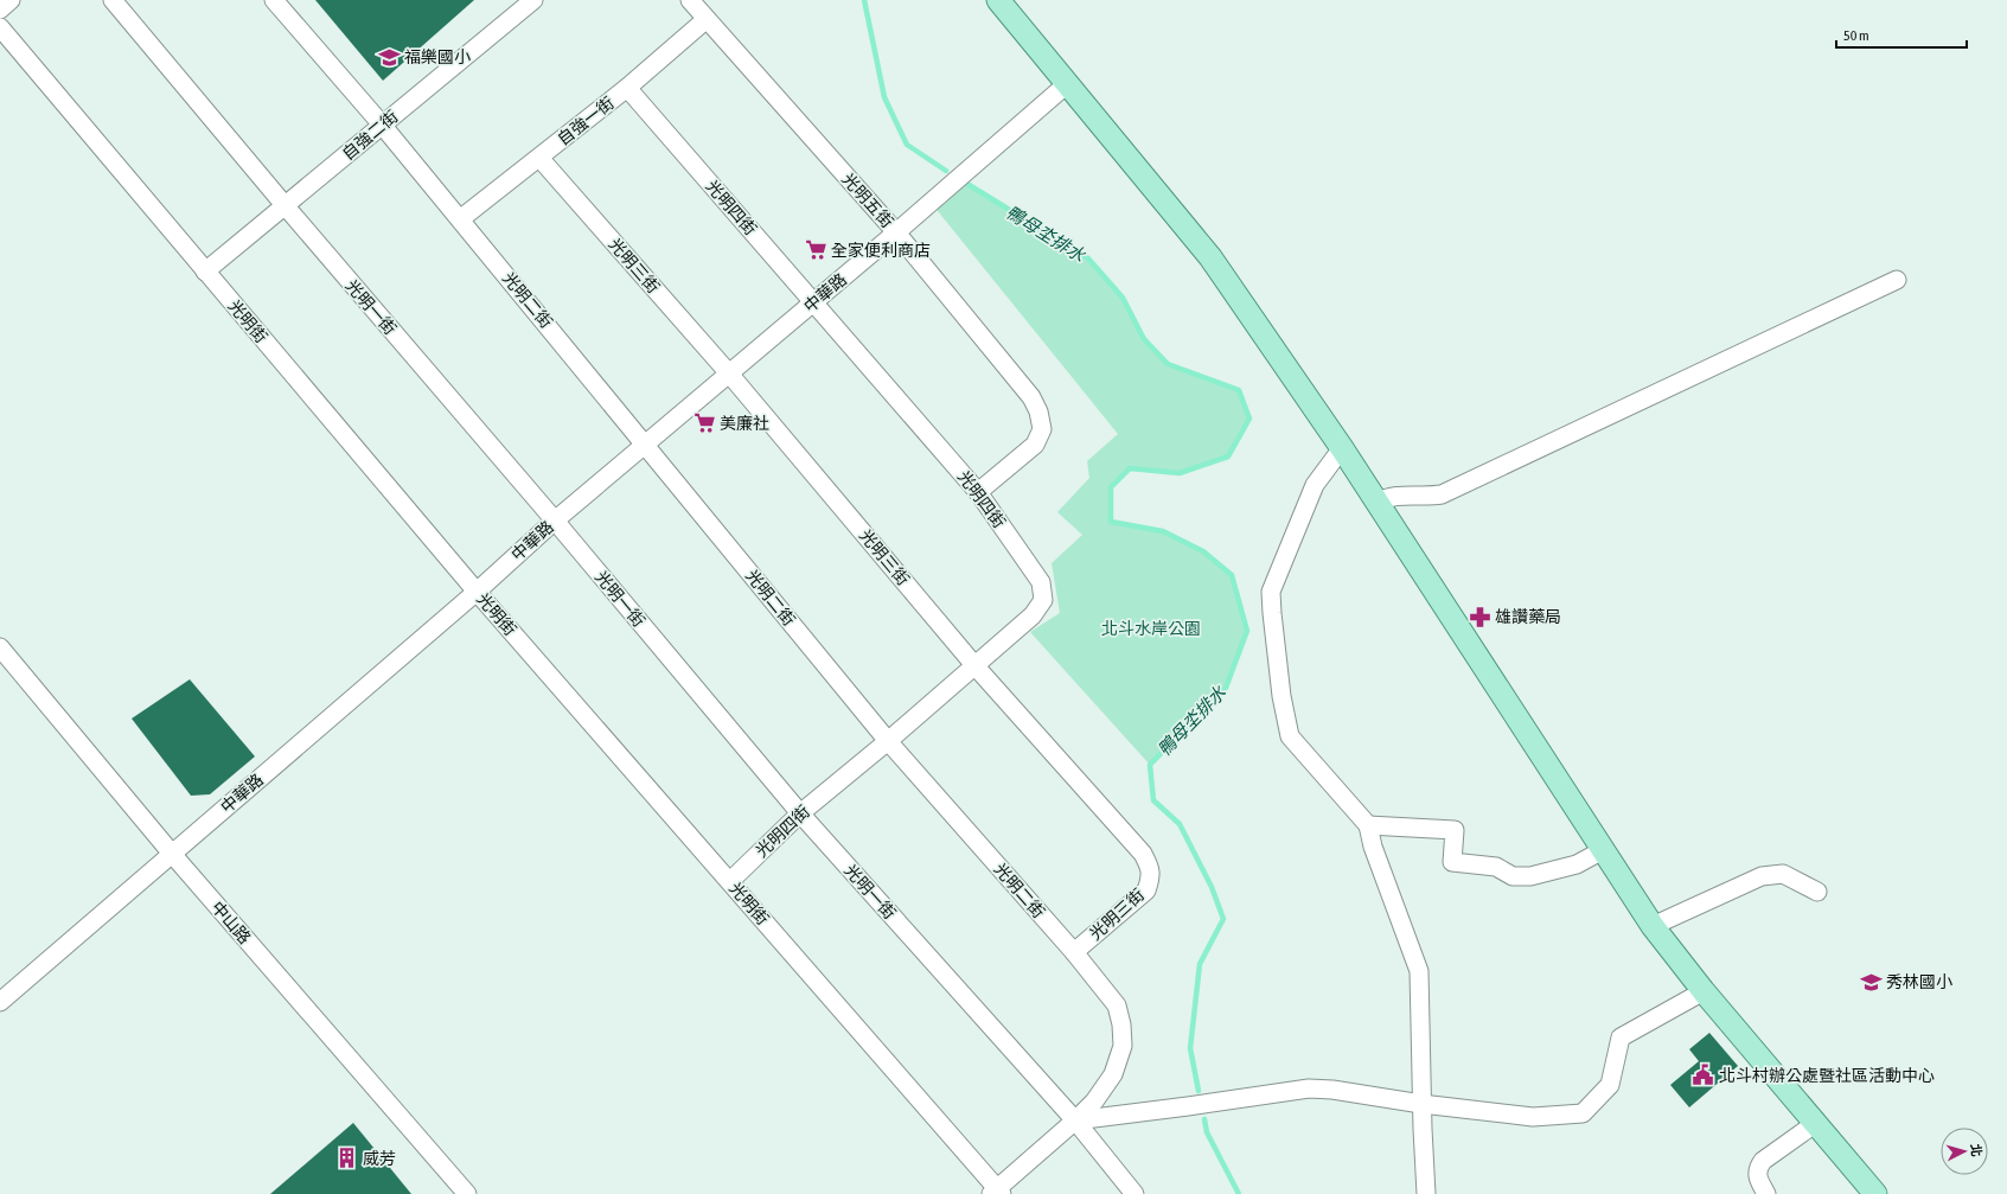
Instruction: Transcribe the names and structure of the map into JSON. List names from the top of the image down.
{
  "streets": {
    "street": [
      "自強一街",
      "自強二街",
      "光明五街",
      "光明四街",
      "光明三街",
      "中華路",
      "光明二街",
      "光明一街",
      "光明街",
      "中山路"
    ]
  },
  "crossings": [
    ["自強一街", "光明五街"],
    ["自強一街", "光明四街"],
    ["自強一街", "光明三街"],
    ["自強一街", "光明二街"],
    ["自強二街", "光明二街"],
    ["自強二街", "光明一街"],
    ["自強二街", "光明街"],
    ["光明五街", "光明四街"],
    ["光明五街", "中華路"],
    ["光明四街", "光明三街"],
    ["光明四街", "中華路"],
    ["光明四街", "光明二街"],
    ["光明四街", "光明一街"],
    ["光明四街", "光明街"],
    ["光明三街", "中華路"],
    ["光明三街", "光明二街"],
    ["中華路", "光明二街"],
    ["中華路", "光明一街"],
    ["中華路", "光明街"],
    ["中華路", "中山路"],
    ["光明二街", "光明一街"],
    ["光明二街", "光明街"]
  ],
  "water": ["鴨母坔排水"],
  "parks": ["北斗水岸公園"],
  "places": {
    "school or university": ["福樂國小", "秀林國小"],
    "supermarket": ["全家便利商店", "美廉社"],
    "pharmacy": ["雄讚藥局"],
    "public building": ["北斗村辦公處暨社區活動中心"],
    "building": ["威芳"]
  },
  "scale_bar": "50 m",
  "north": "right"
}
